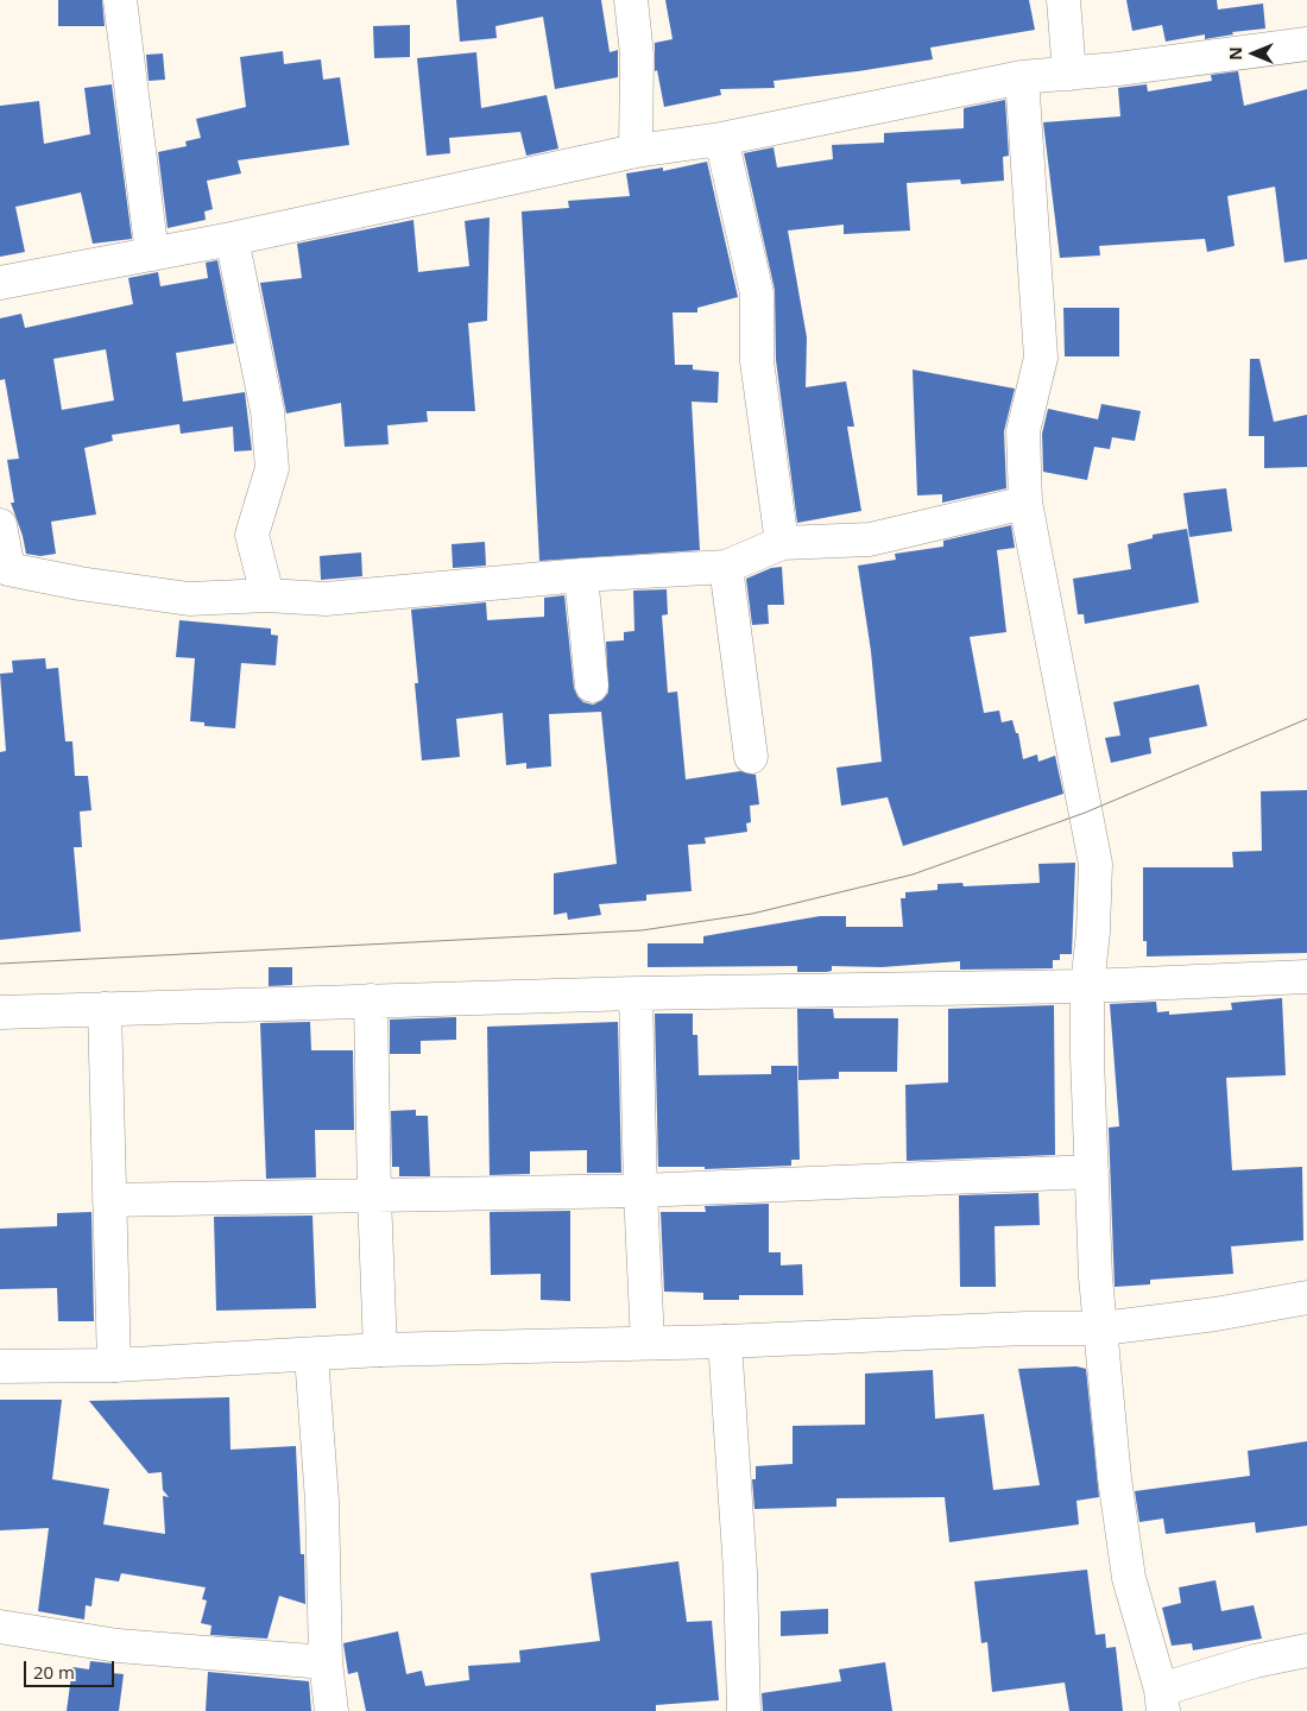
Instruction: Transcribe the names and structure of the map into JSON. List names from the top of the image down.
{
  "scale_bar": "20 m",
  "north": "left"
}
